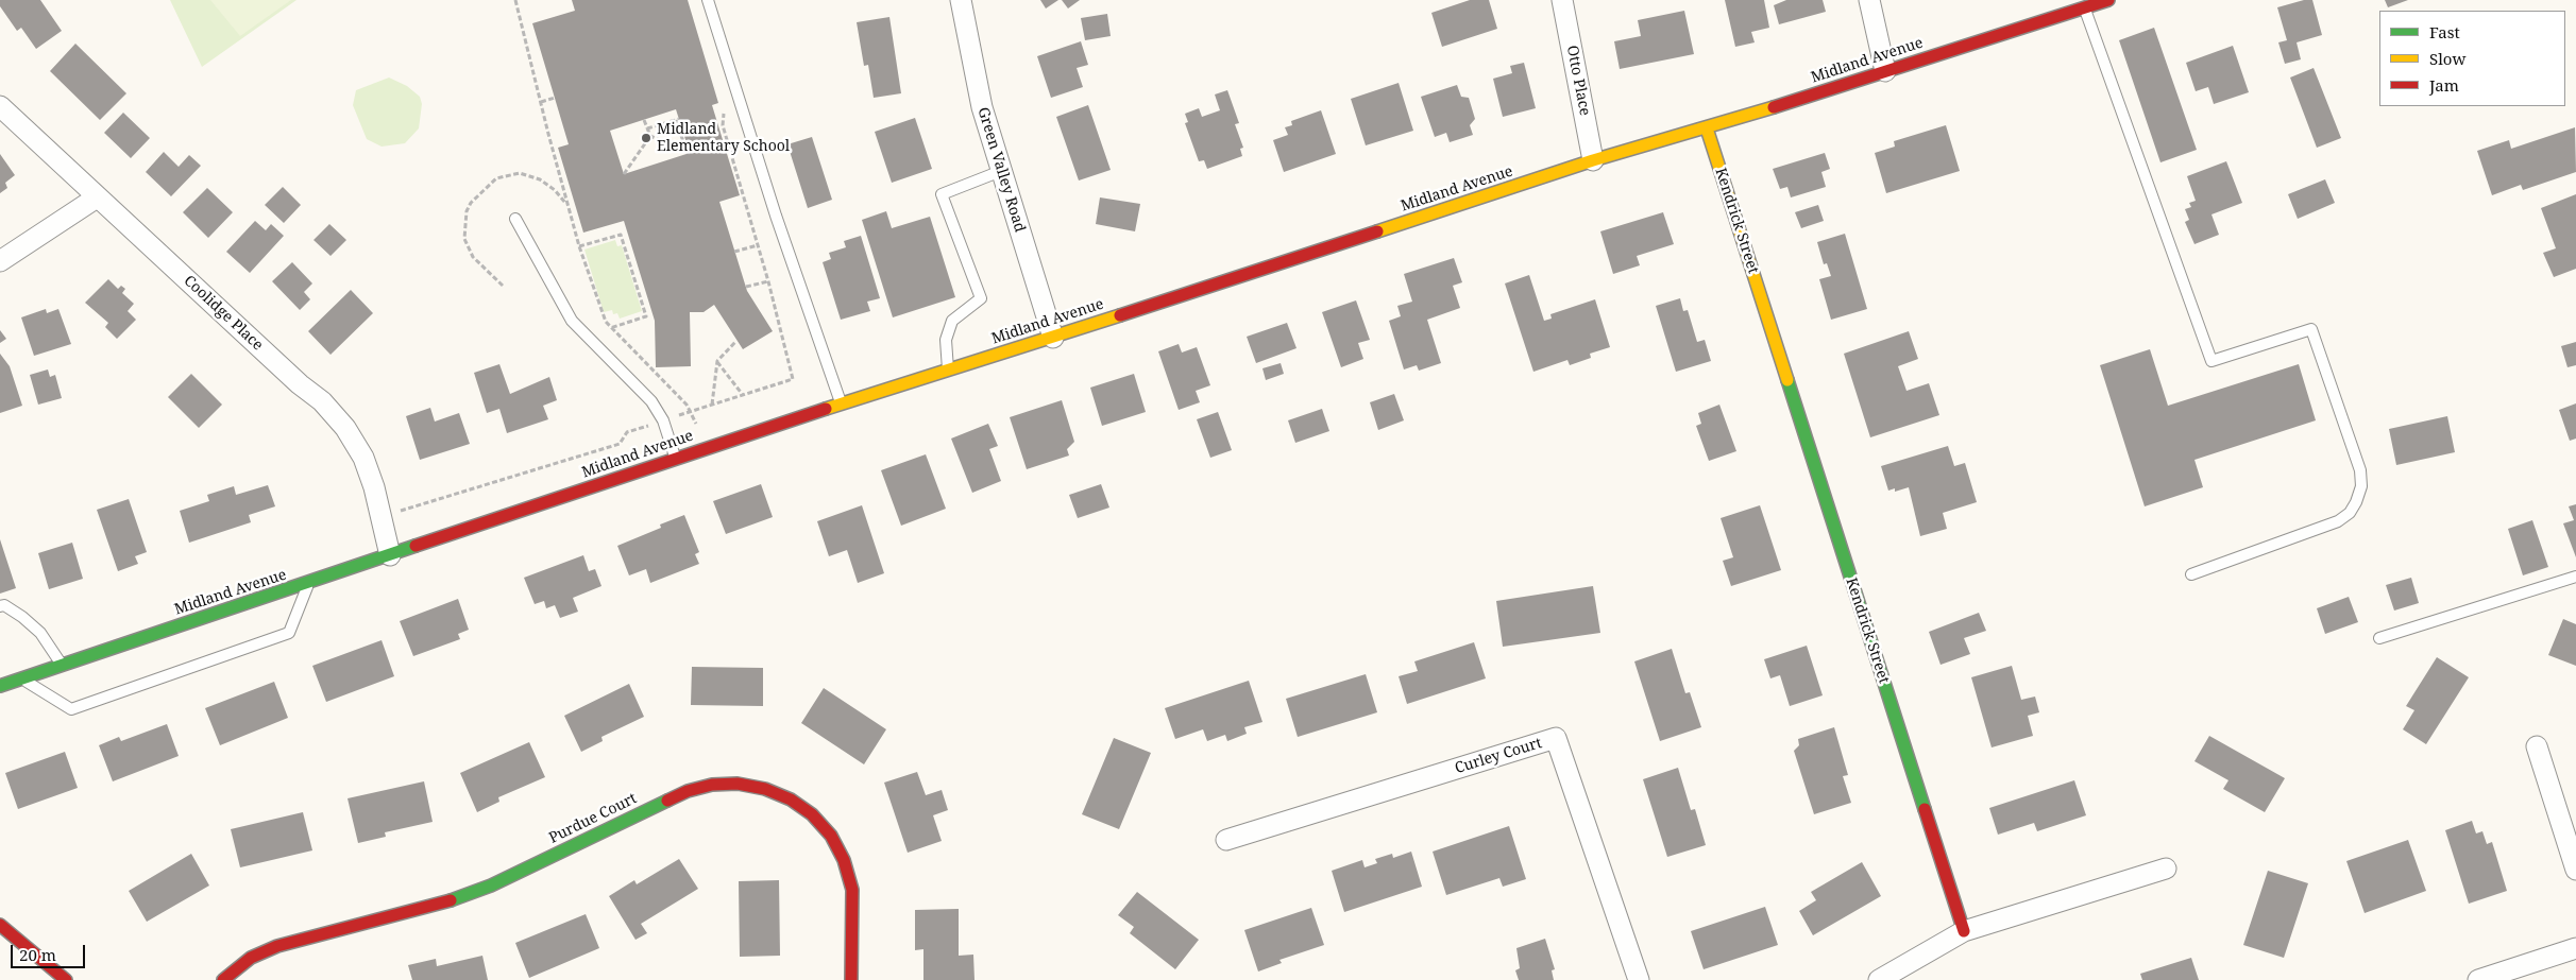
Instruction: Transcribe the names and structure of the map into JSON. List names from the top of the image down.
{
  "streets": {
    "street": [
      "Midland Avenue",
      "Otto Place",
      "Green Valley Road",
      "Kendrick Street",
      "Coolidge Place",
      "Curley Court",
      "Purdue Court"
    ]
  },
  "crossings": [
    ["Midland Avenue", "Otto Place"],
    ["Midland Avenue", "Green Valley Road"],
    ["Midland Avenue", "Kendrick Street"],
    ["Midland Avenue", "Coolidge Place"]
  ],
  "places": ["Midland Elementary School"],
  "legend": ["Fast", "Slow", "Jam"],
  "scale_bar": "20 m"
}
